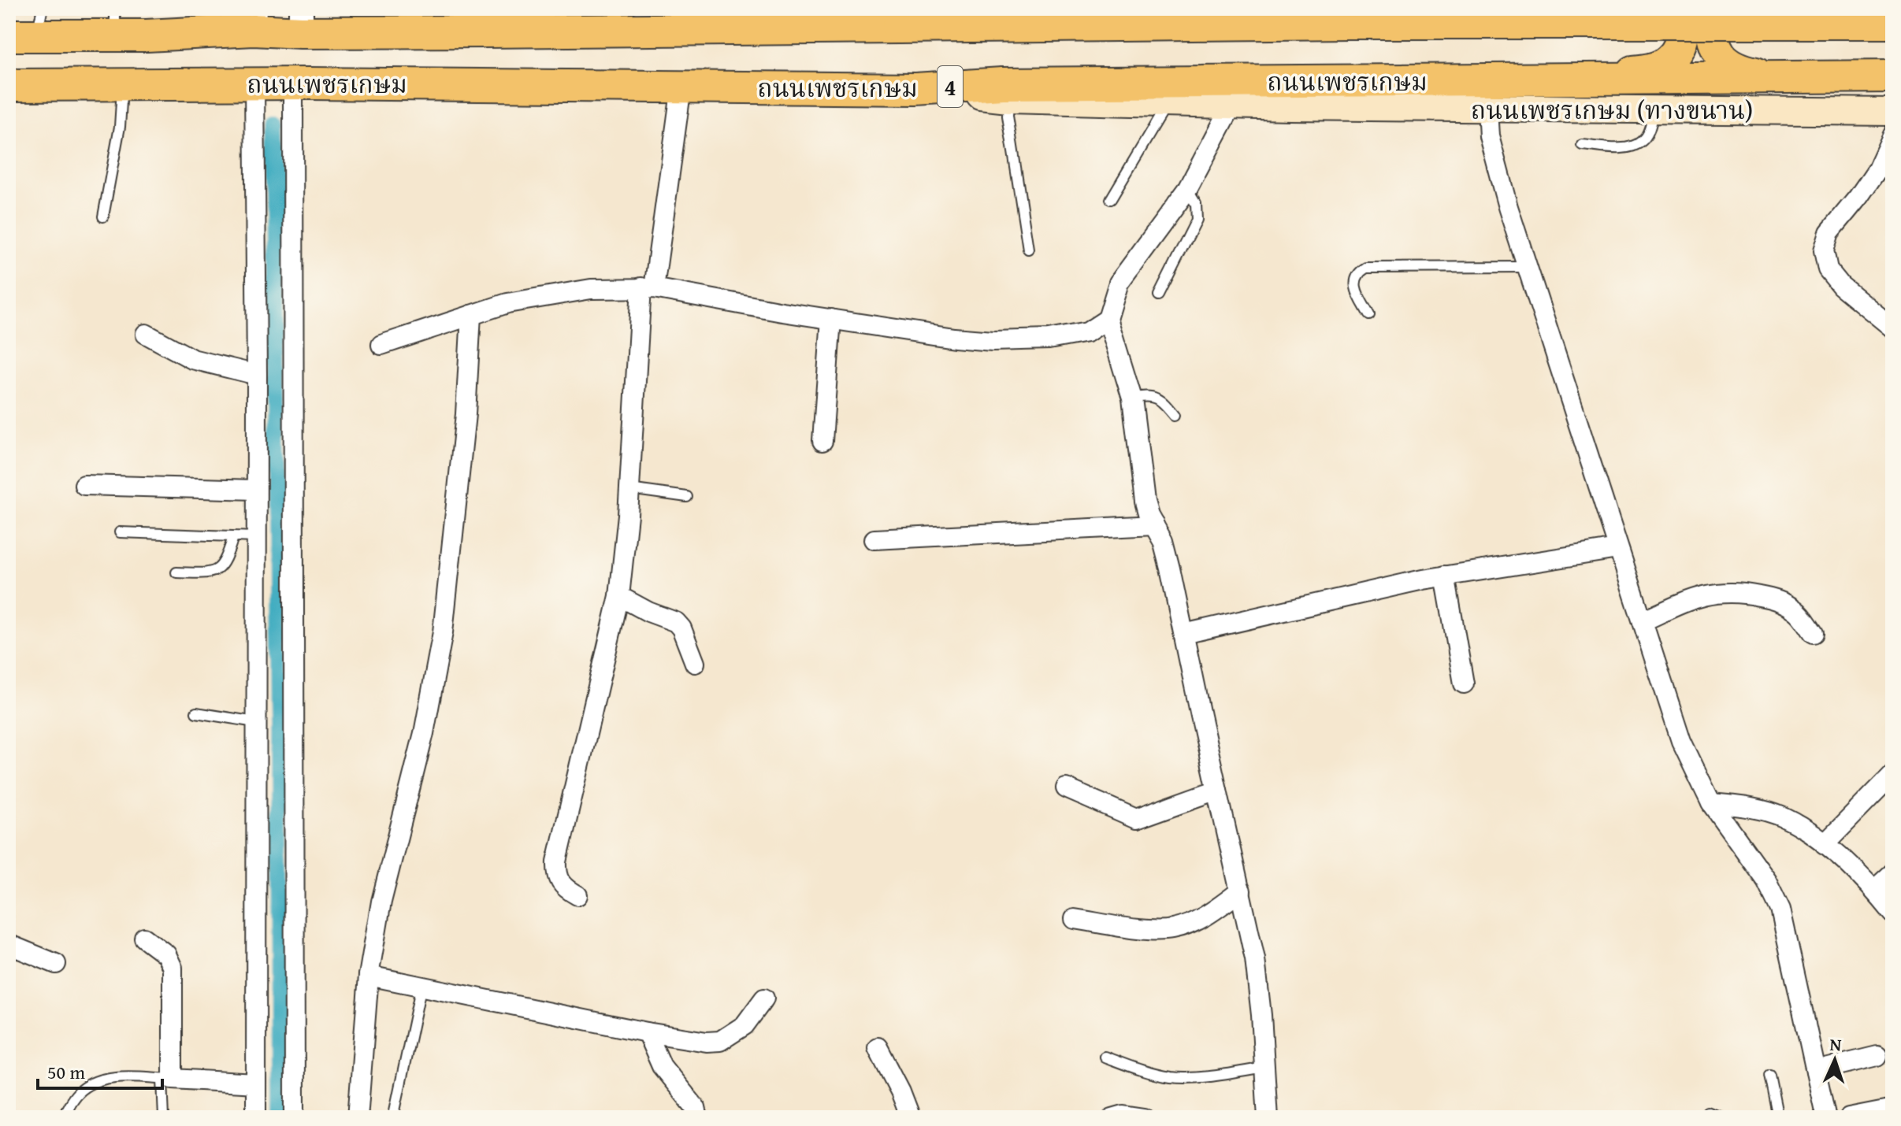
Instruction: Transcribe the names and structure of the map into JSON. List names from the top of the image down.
{
  "streets": {
    "highway": ["ถนนเพชรเกษม", "4"],
    "main road": ["ถนนเพชรเกษม (ทางขนาน)"]
  },
  "crossings": [
    ["ถนนเพชรเกษม", "ถนนเพชรเกษม (ทางขนาน)"]
  ],
  "scale_bar": "50 m",
  "north": "top"
}
